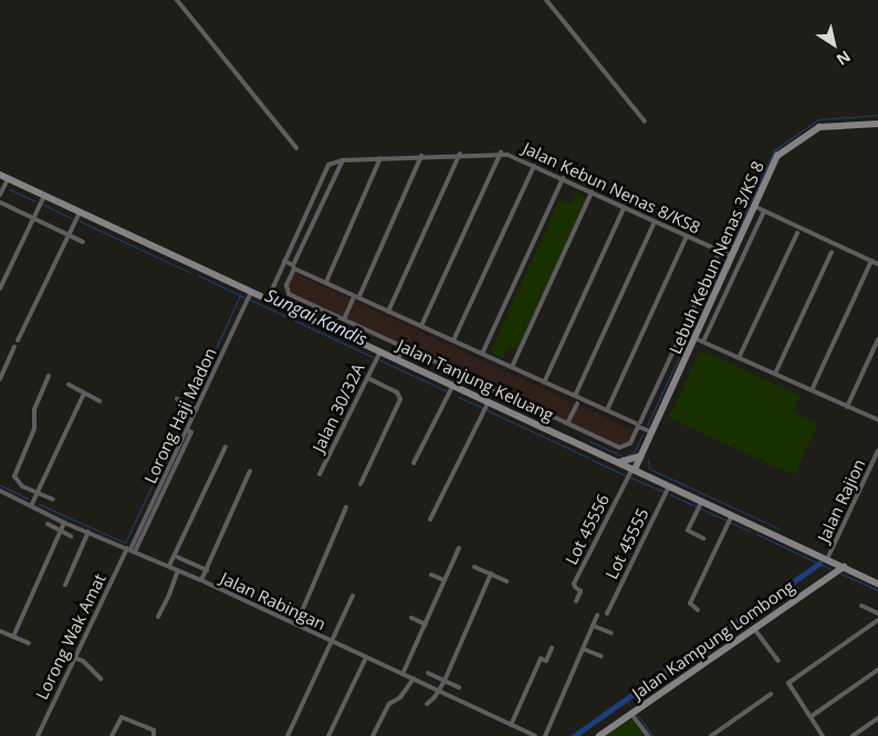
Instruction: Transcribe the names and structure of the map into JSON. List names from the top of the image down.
{
  "streets": {
    "main road": ["Lebuh Kebun Nenas 3/KS 8", "Jalan Tanjung Keluang", "Jalan Kampung Lombong"],
    "street": [
      "Jalan Kebun Nenas 8/KS8",
      "Jalan 30/32A",
      "Lorong Haji Madon",
      "Jalan Rajion",
      "Lot 45556",
      "Lot 45555",
      "Jalan Rabingan",
      "Lorong Wak Amat"
    ]
  },
  "crossings": [
    ["Jalan Kebun Nenas 8/KS8", "Lebuh Kebun Nenas 3/KS 8"],
    ["Lebuh Kebun Nenas 3/KS 8", "Jalan Tanjung Keluang"],
    ["Lebuh Kebun Nenas 3/KS 8", "Lot 45556"],
    ["Jalan Tanjung Keluang", "Jalan 30/32A"],
    ["Jalan Tanjung Keluang", "Lorong Haji Madon"],
    ["Jalan Tanjung Keluang", "Jalan Rajion"],
    ["Jalan Tanjung Keluang", "Lot 45556"],
    ["Jalan Tanjung Keluang", "Lot 45555"],
    ["Jalan Tanjung Keluang", "Jalan Kampung Lombong"],
    ["Lorong Haji Madon", "Jalan Rabingan"],
    ["Lorong Haji Madon", "Lorong Wak Amat"],
    ["Jalan Rabingan", "Lorong Wak Amat"]
  ],
  "water": ["Sungai Kandis"],
  "north": "bottom right"
}
